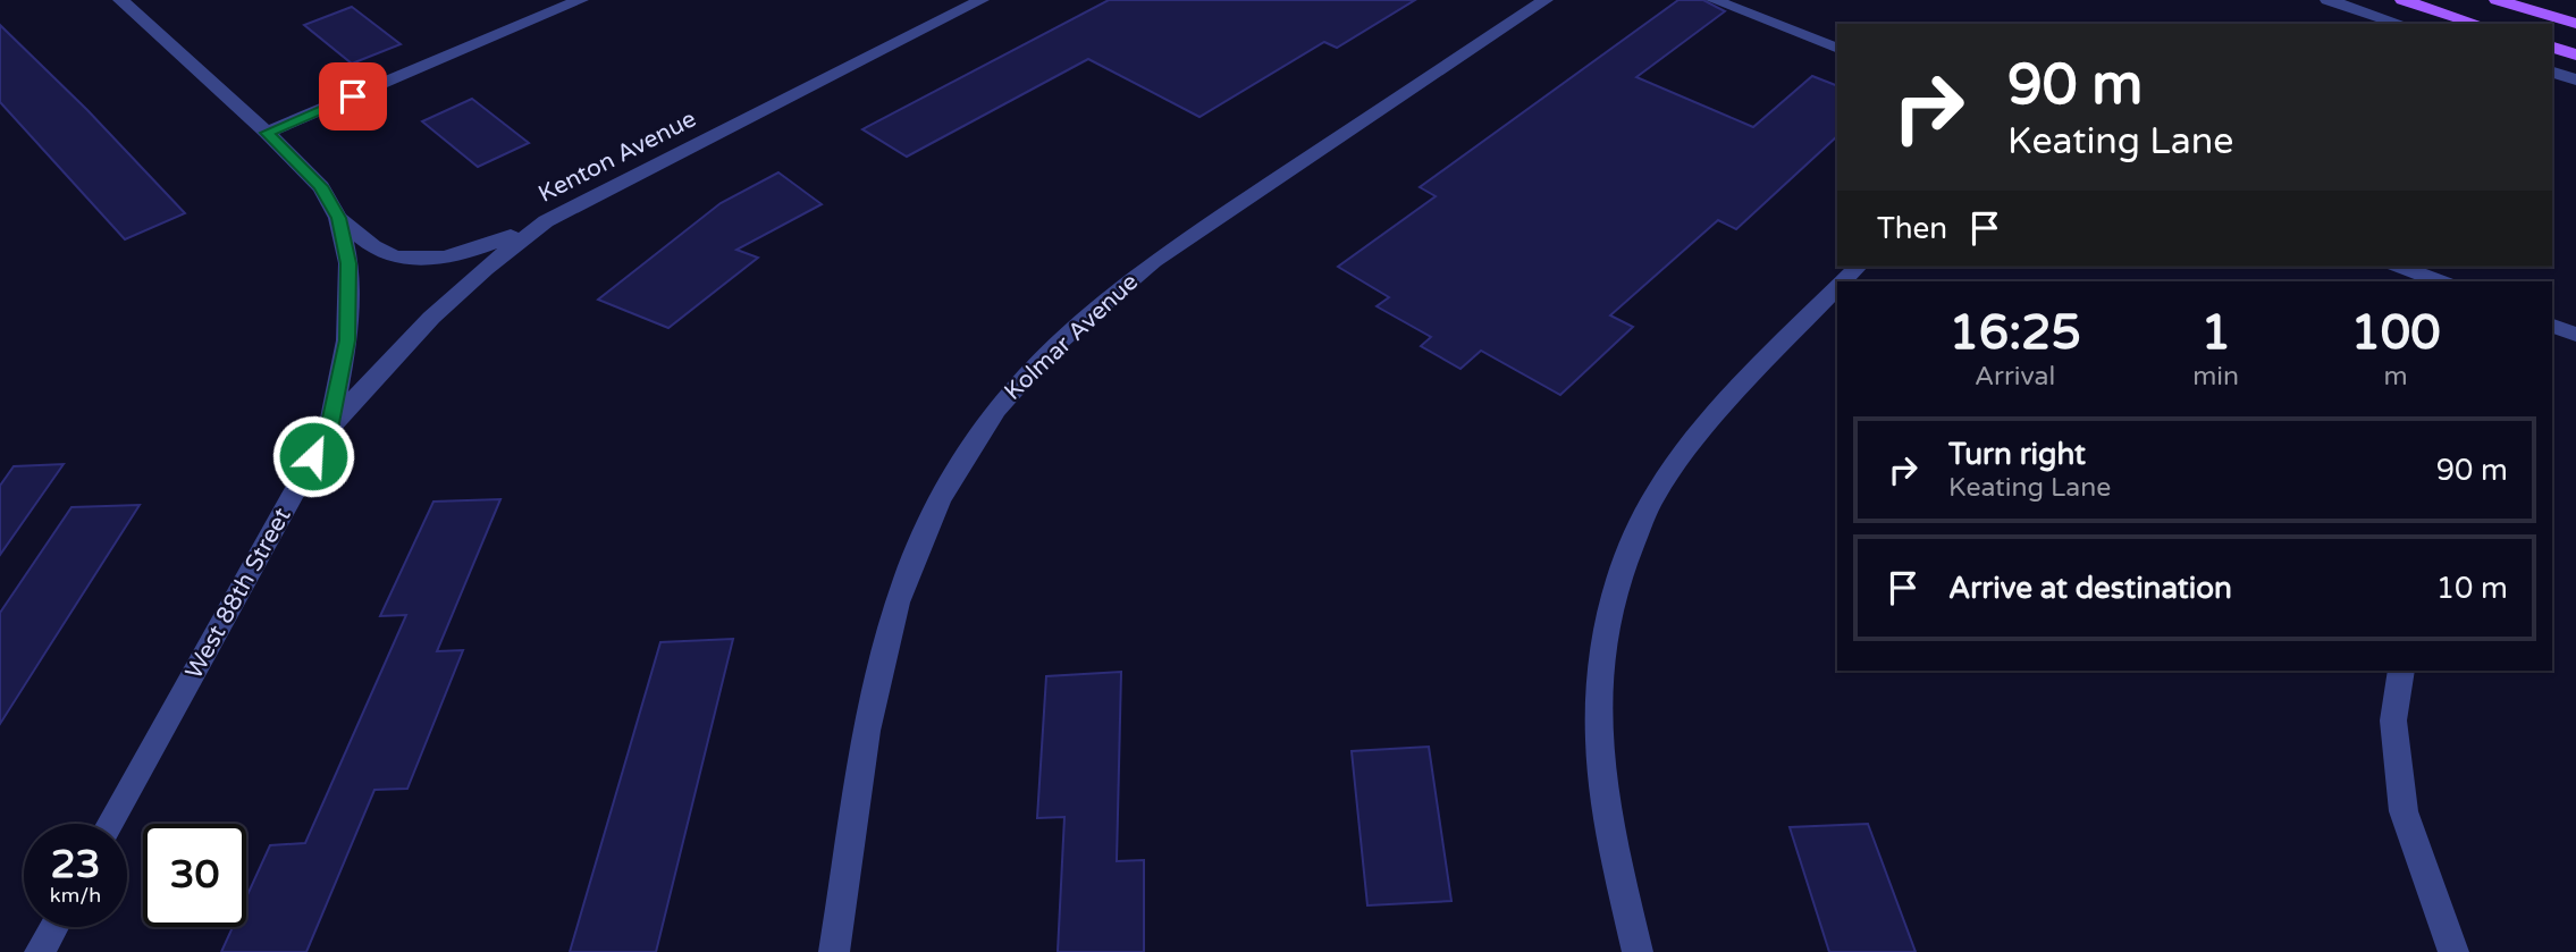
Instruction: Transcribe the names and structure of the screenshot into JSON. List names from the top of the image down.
{
  "streets": {
    "street": ["Kenton Avenue", "Kolmar Avenue", "West 88th Street"]
  },
  "crossings": [
    ["Kenton Avenue", "West 88th Street"]
  ],
  "page": {
    "turn": ["90 m", "Keating Lane"],
    "then": "Then",
    "eta": [
      "16:25",
      "Arrival",
      "1",
      "min",
      "100",
      "m"
    ],
    "list": [
      {
        "name": "Turn right",
        "note": "Keating Lane",
        "value": "90 m"
      },
      {
        "name": "Arrive at destination",
        "value": "10 m"
      }
    ],
    "speed": "23 km/h",
    "limit": "30"
  }
}
